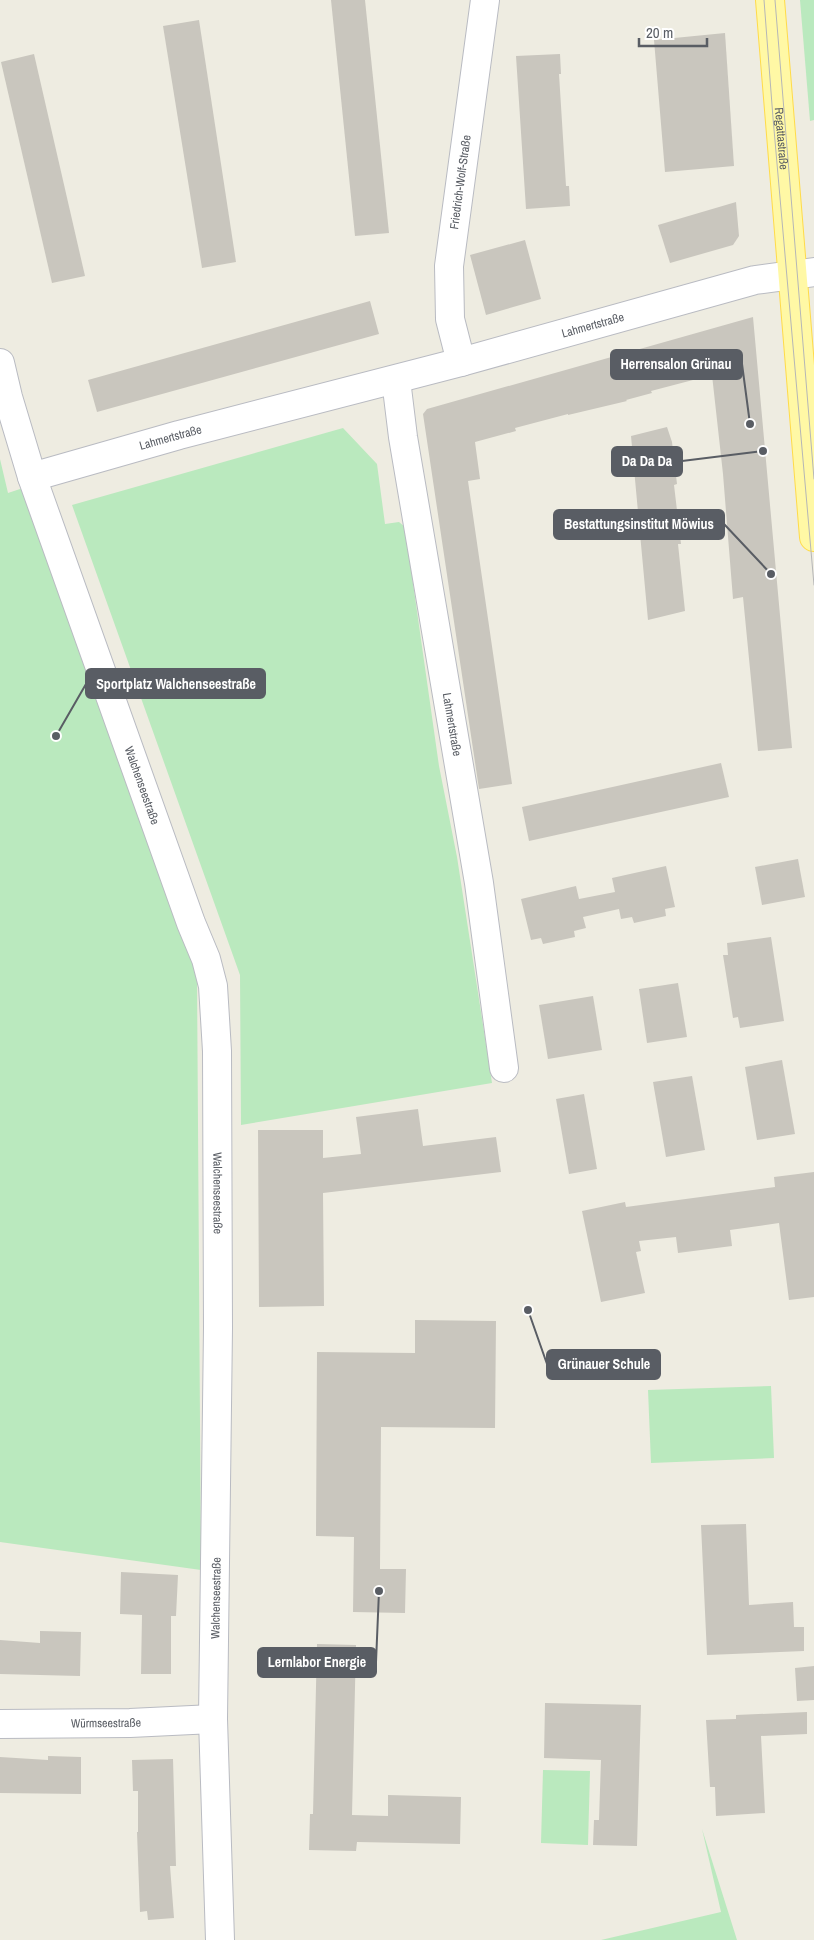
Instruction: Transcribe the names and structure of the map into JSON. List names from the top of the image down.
{
  "streets": {
    "main road": ["Regattastraße"],
    "street": [
      "Friedrich-Wolf-Straße",
      "Lahmertstraße",
      "Walchenseestraße",
      "Würmseestraße"
    ]
  },
  "crossings": [
    ["Regattastraße", "Lahmertstraße"],
    ["Friedrich-Wolf-Straße", "Lahmertstraße"],
    ["Lahmertstraße", "Walchenseestraße"],
    ["Walchenseestraße", "Würmseestraße"]
  ],
  "places": [
    "Herrensalon Grünau",
    "Da Da Da",
    "Bestattungsinstitut Möwius",
    "Sportplatz Walchenseestraße",
    "Grünauer Schule",
    "Lernlabor Energie"
  ],
  "scale_bar": "20 m"
}
